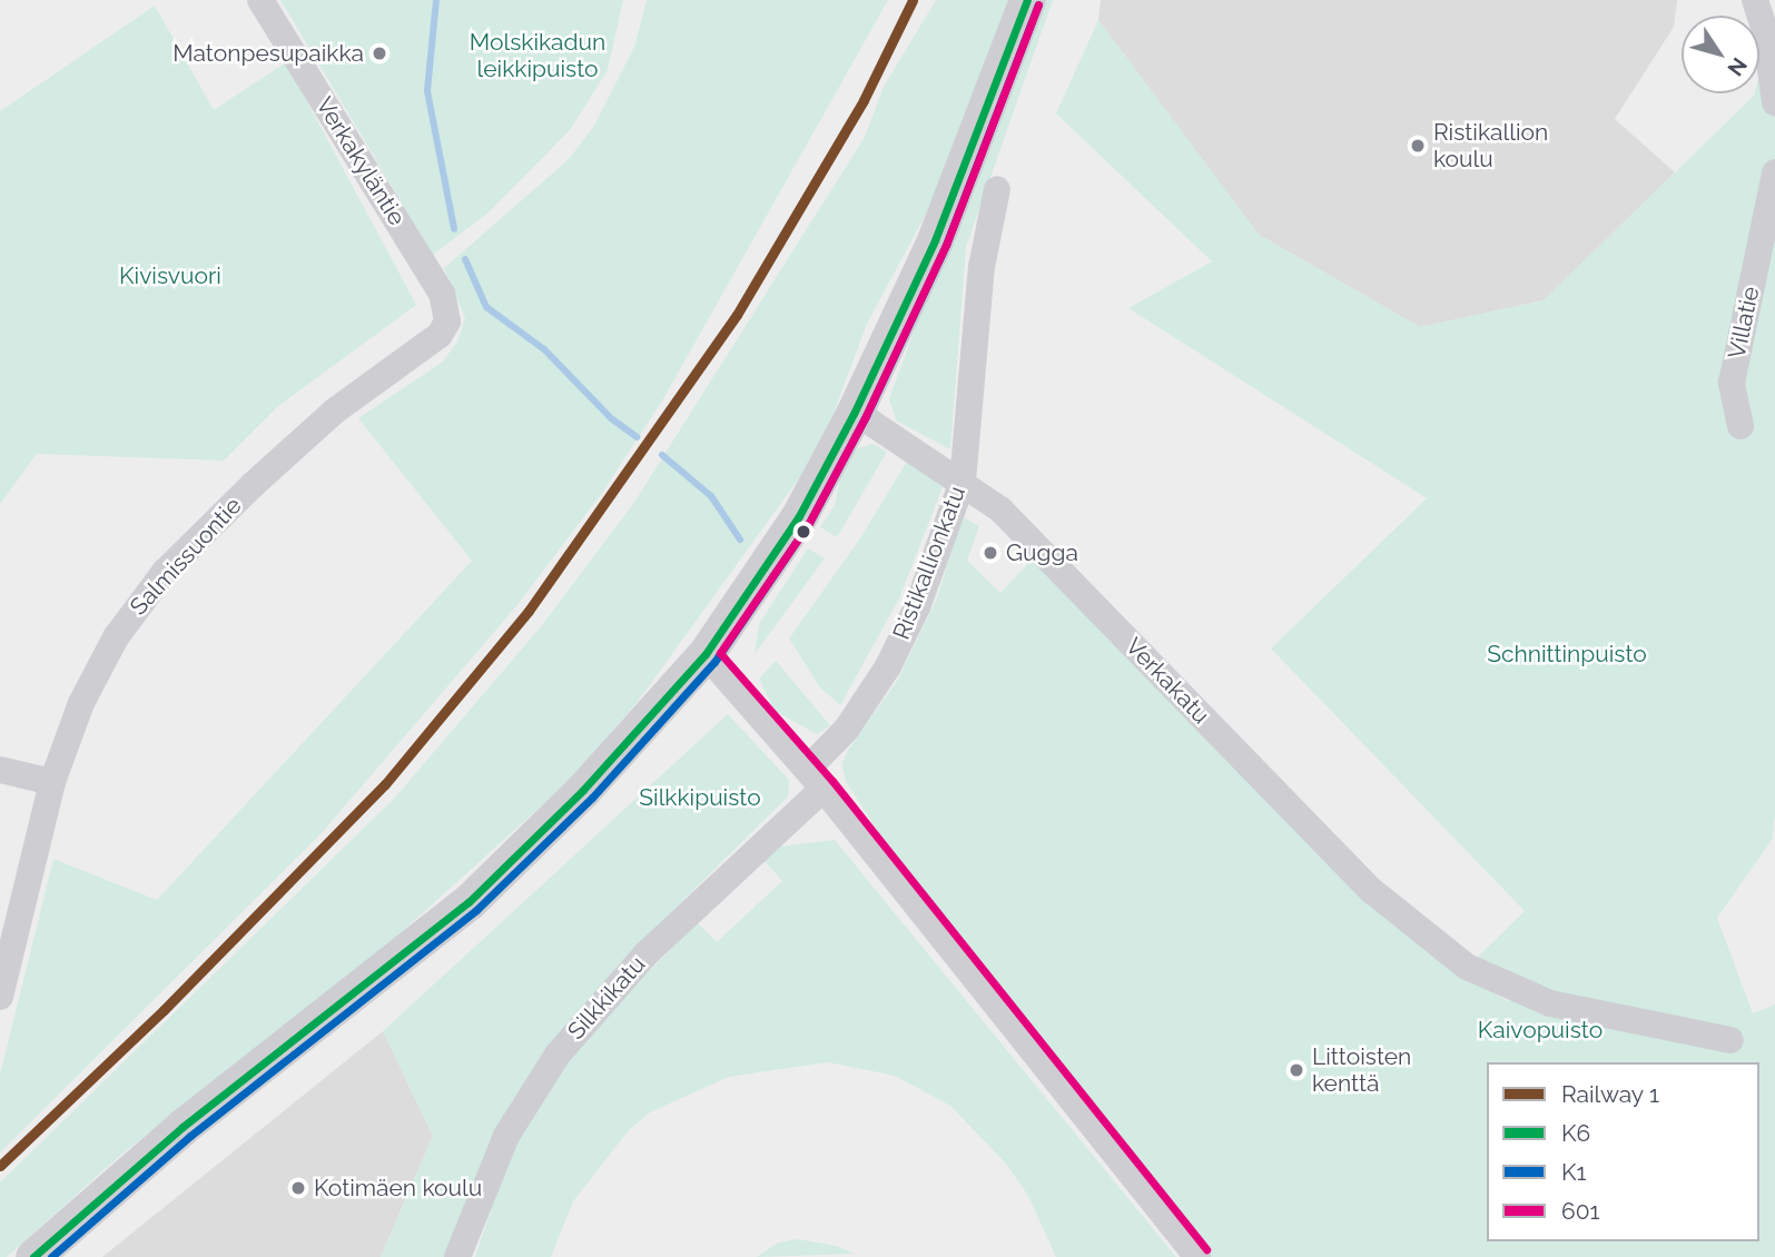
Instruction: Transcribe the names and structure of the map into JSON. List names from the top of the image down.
{
  "streets": {
    "street": [
      "Verkakyläntie",
      "Villatie",
      "Salmissuontie",
      "Ristikallionkatu",
      "Verkakatu",
      "Silkkikatu"
    ]
  },
  "crossings": [
    ["Verkakyläntie", "Salmissuontie"],
    ["Ristikallionkatu", "Verkakatu"],
    ["Ristikallionkatu", "Silkkikatu"]
  ],
  "parks": [
    "Molskikadun leikkipuisto",
    "Kivisvuori",
    "Schnittinpuisto",
    "Silkkipuisto",
    "Kaivopuisto"
  ],
  "places": [
    "Matonpesupaikka",
    "Ristikallion koulu",
    "Gugga",
    "Littoisten kenttä",
    "Kotimäen koulu"
  ],
  "lines": [
    "rail line 1",
    "transit line K6",
    "transit line K1",
    "transit line 601"
  ],
  "legend": [
    "Railway 1",
    "K6",
    "K1",
    "601"
  ],
  "north": "bottom right"
}
